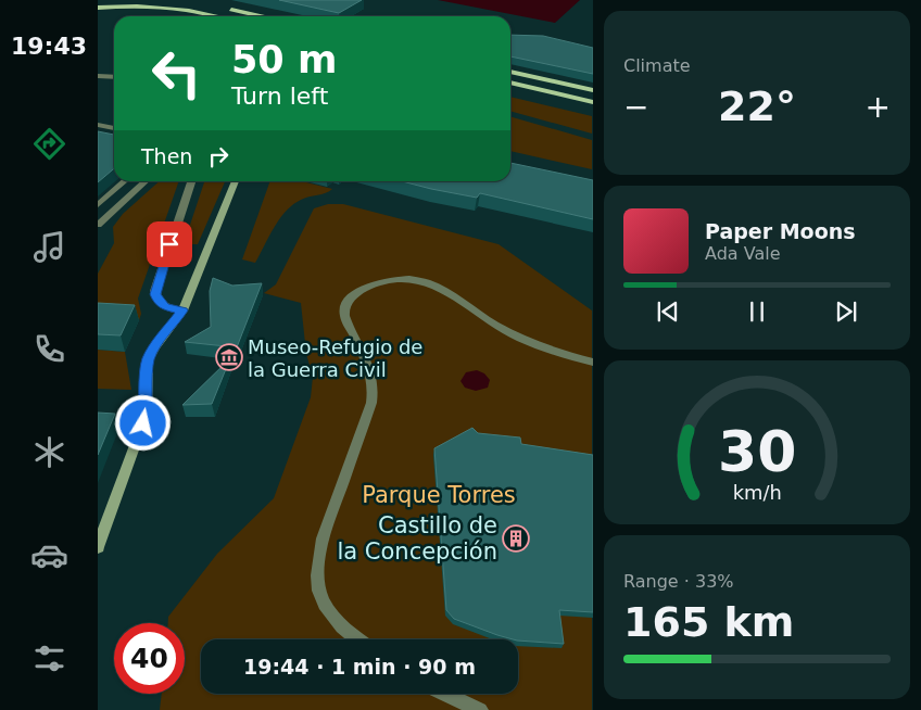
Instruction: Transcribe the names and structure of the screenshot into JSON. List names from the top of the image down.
{
  "parks": ["Parque Torres"],
  "places": {
    "museum": ["Museo-Refugio de la Guerra Civil"],
    "building": ["Castillo de la Concepción"]
  },
  "page": {
    "tabs": "19:43",
    "tile": [
      "Climate",
      ["Range · 33%", "165 km"]
    ],
    "turn": ["50 m", "Turn left"],
    "heat": ["−", "22°", "+"],
    "then": "Then",
    "song": ["Paper Moons", "Ada Vale"],
    "limit": "40",
    "trip": "19:44 · 1 min · 90 m",
    "gauge": ["30", "km/h"]
  }
}
